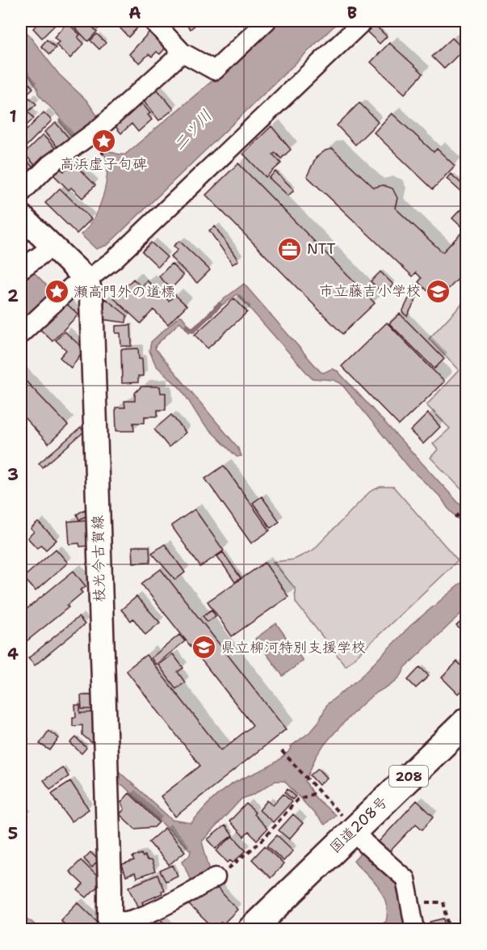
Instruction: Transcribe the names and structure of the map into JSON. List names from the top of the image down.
{
  "streets": {
    "highway": ["208", "国道208号"],
    "main road": ["枝光今古賀線"]
  },
  "water": ["二ツ川"],
  "places": {
    "place": ["高浜虚子句碑", "瀬高門外の道標"],
    "office": ["NTT"],
    "school or university": ["市立藤吉小学校", "県立柳河特別支援学校"]
  },
  "grid": {
    "columns": ["A", "B"],
    "rows": [
      "1",
      "2",
      "3",
      "4",
      "5"
    ]
  }
}
